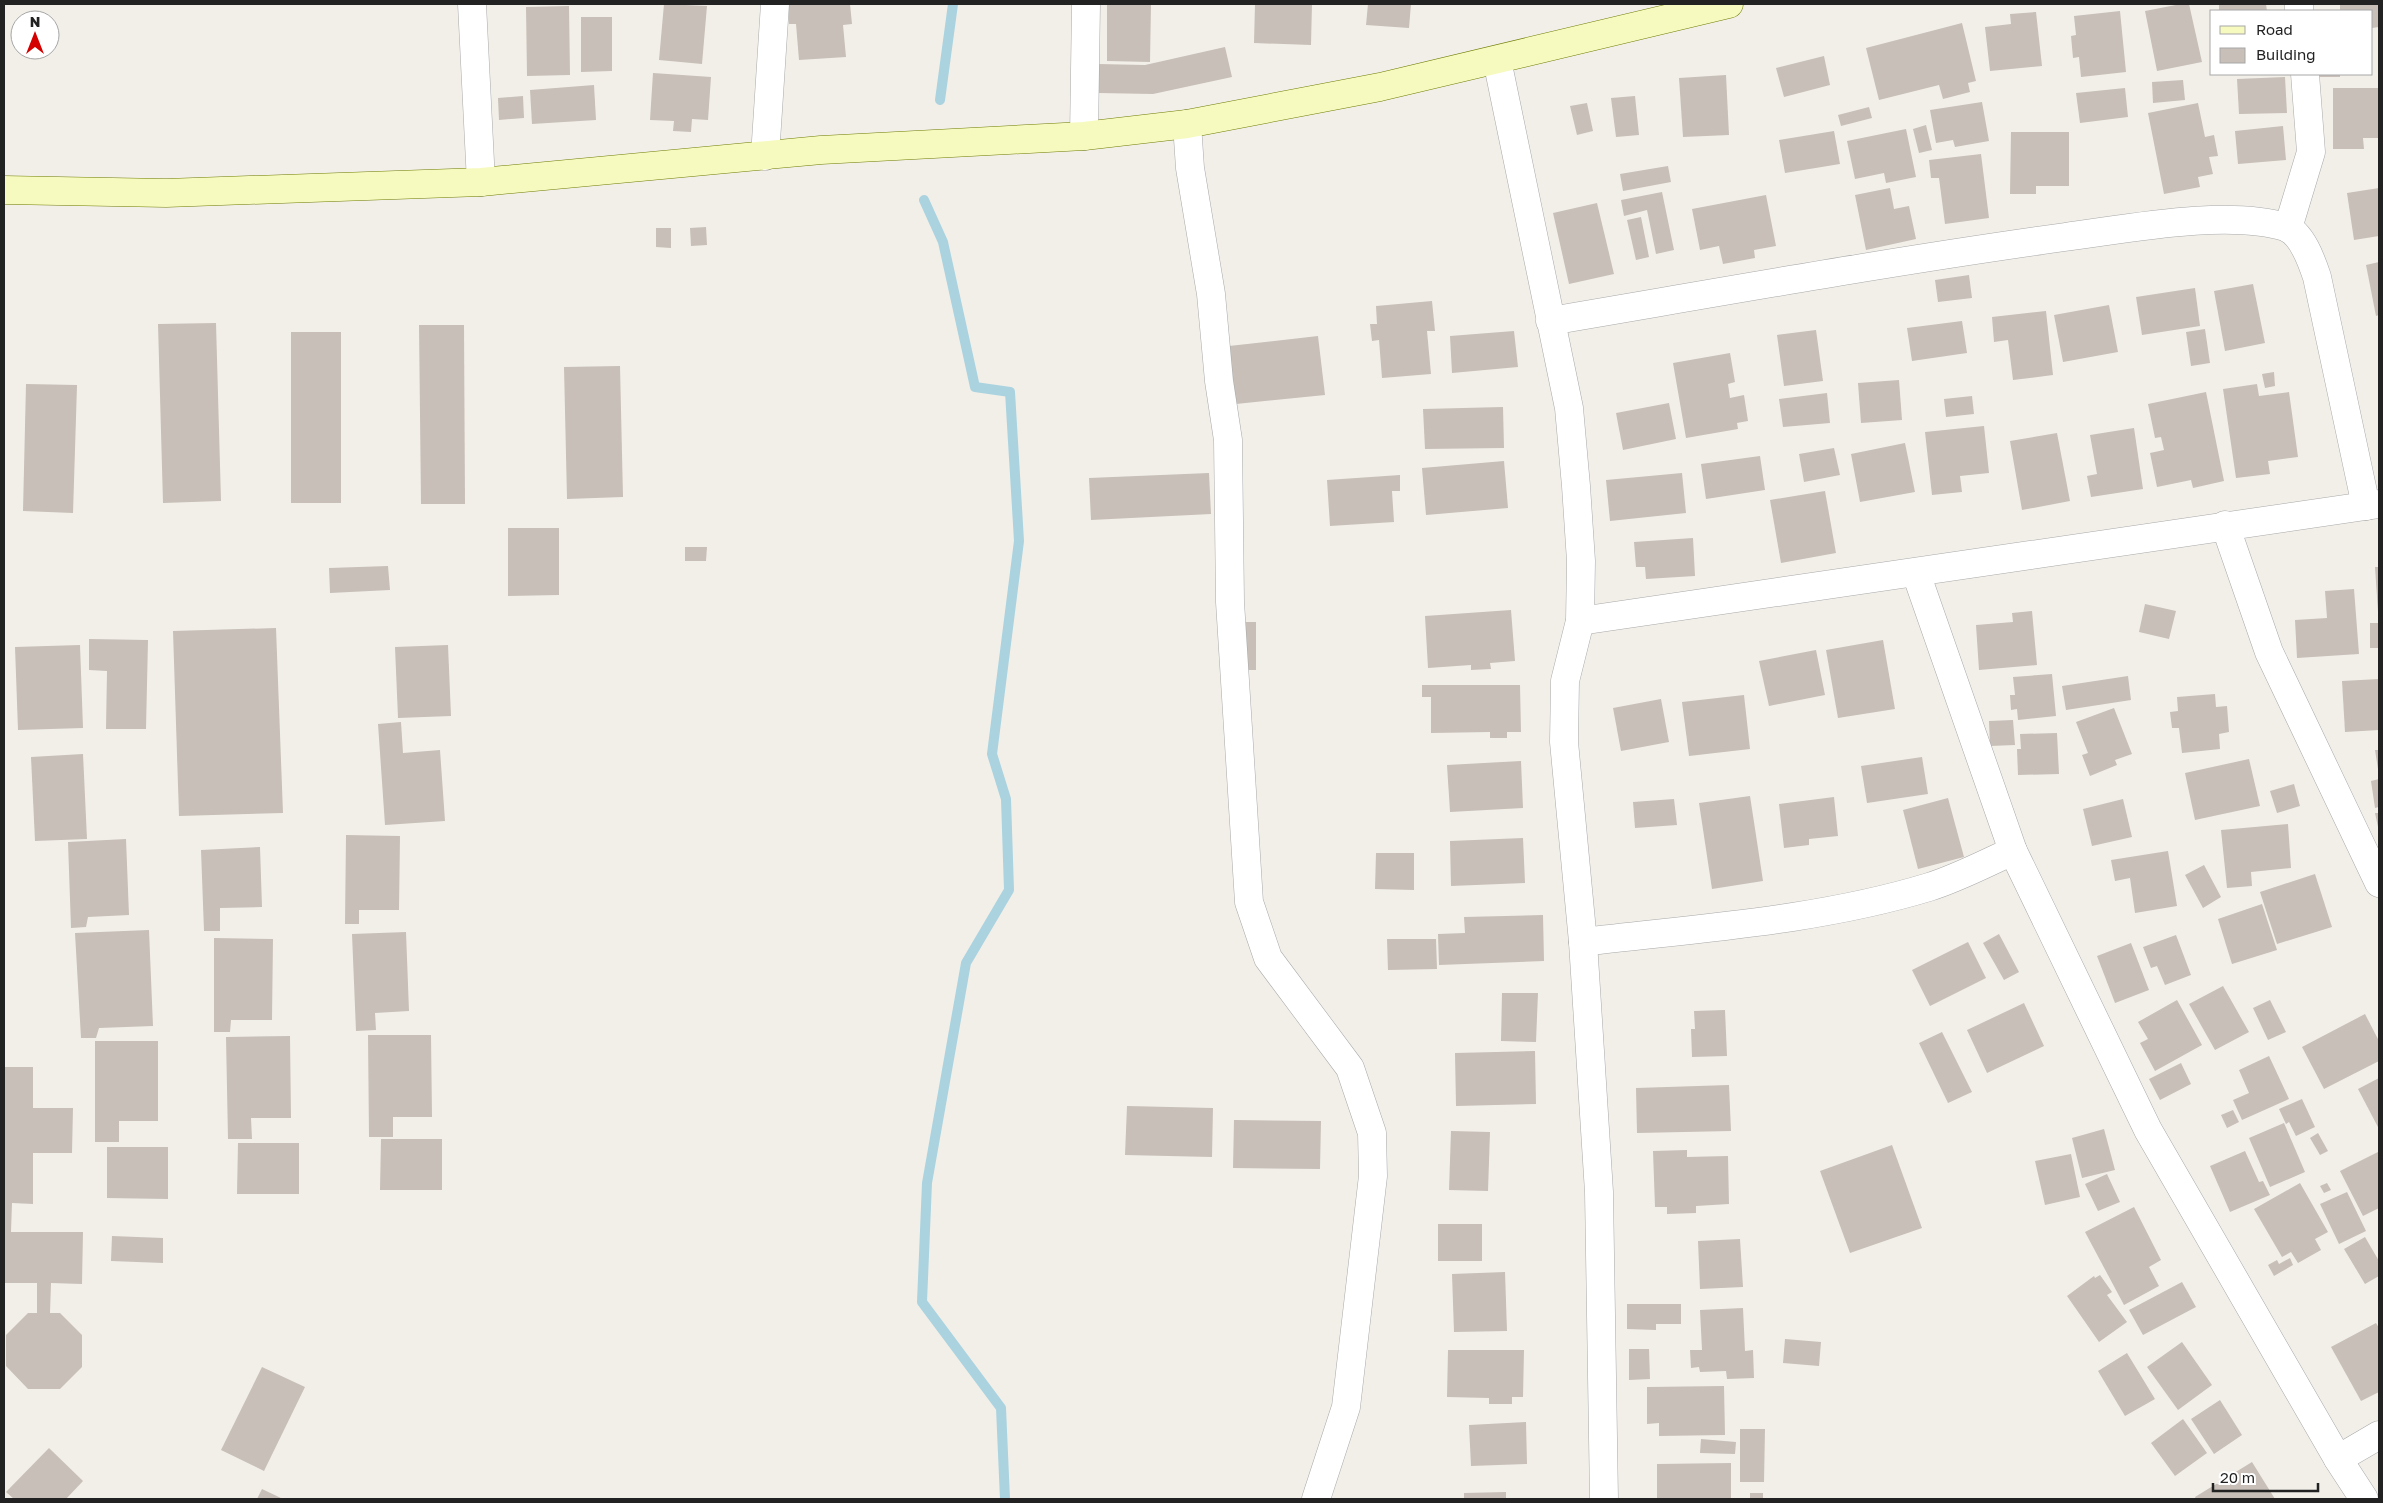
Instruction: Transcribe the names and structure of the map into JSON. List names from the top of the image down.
{
  "legend": ["Road", "Building"],
  "scale_bar": "20 m",
  "north": "top"
}
